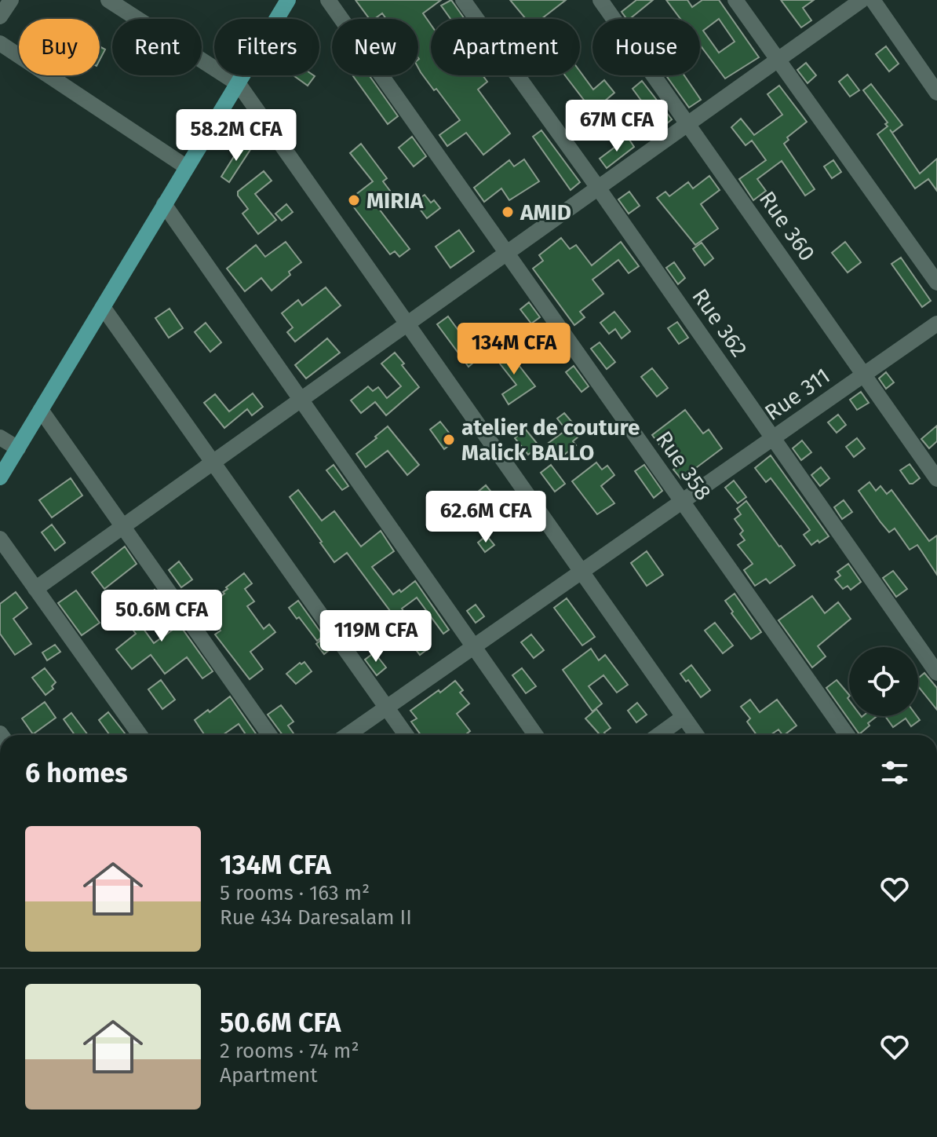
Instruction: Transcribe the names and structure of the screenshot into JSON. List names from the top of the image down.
{
  "streets": {
    "street": [
      "Rue 360",
      "Rue 362",
      "Rue 311",
      "Rue 358"
    ]
  },
  "crossings": [
    ["Rue 360", "Rue 311"],
    ["Rue 362", "Rue 311"],
    ["Rue 311", "Rue 358"]
  ],
  "places": ["MIRIA", "AMID", "atelier de couture Malick BALLO"],
  "page": {
    "chip": [
      "Buy",
      "Rent",
      "Filters",
      "New",
      "Apartment",
      "House"
    ],
    "price": [
      "67M CFA",
      "58.2M CFA",
      "134M CFA",
      "62.6M CFA",
      "50.6M CFA",
      "119M CFA"
    ],
    "heading": "6 homes",
    "list": [
      {
        "name": "134M CFA",
        "note": "5 rooms · 163 m² · Rue 434 Daresalam II"
      },
      {
        "name": "50.6M CFA",
        "note": "2 rooms · 74 m² · Apartment"
      }
    ]
  }
}
